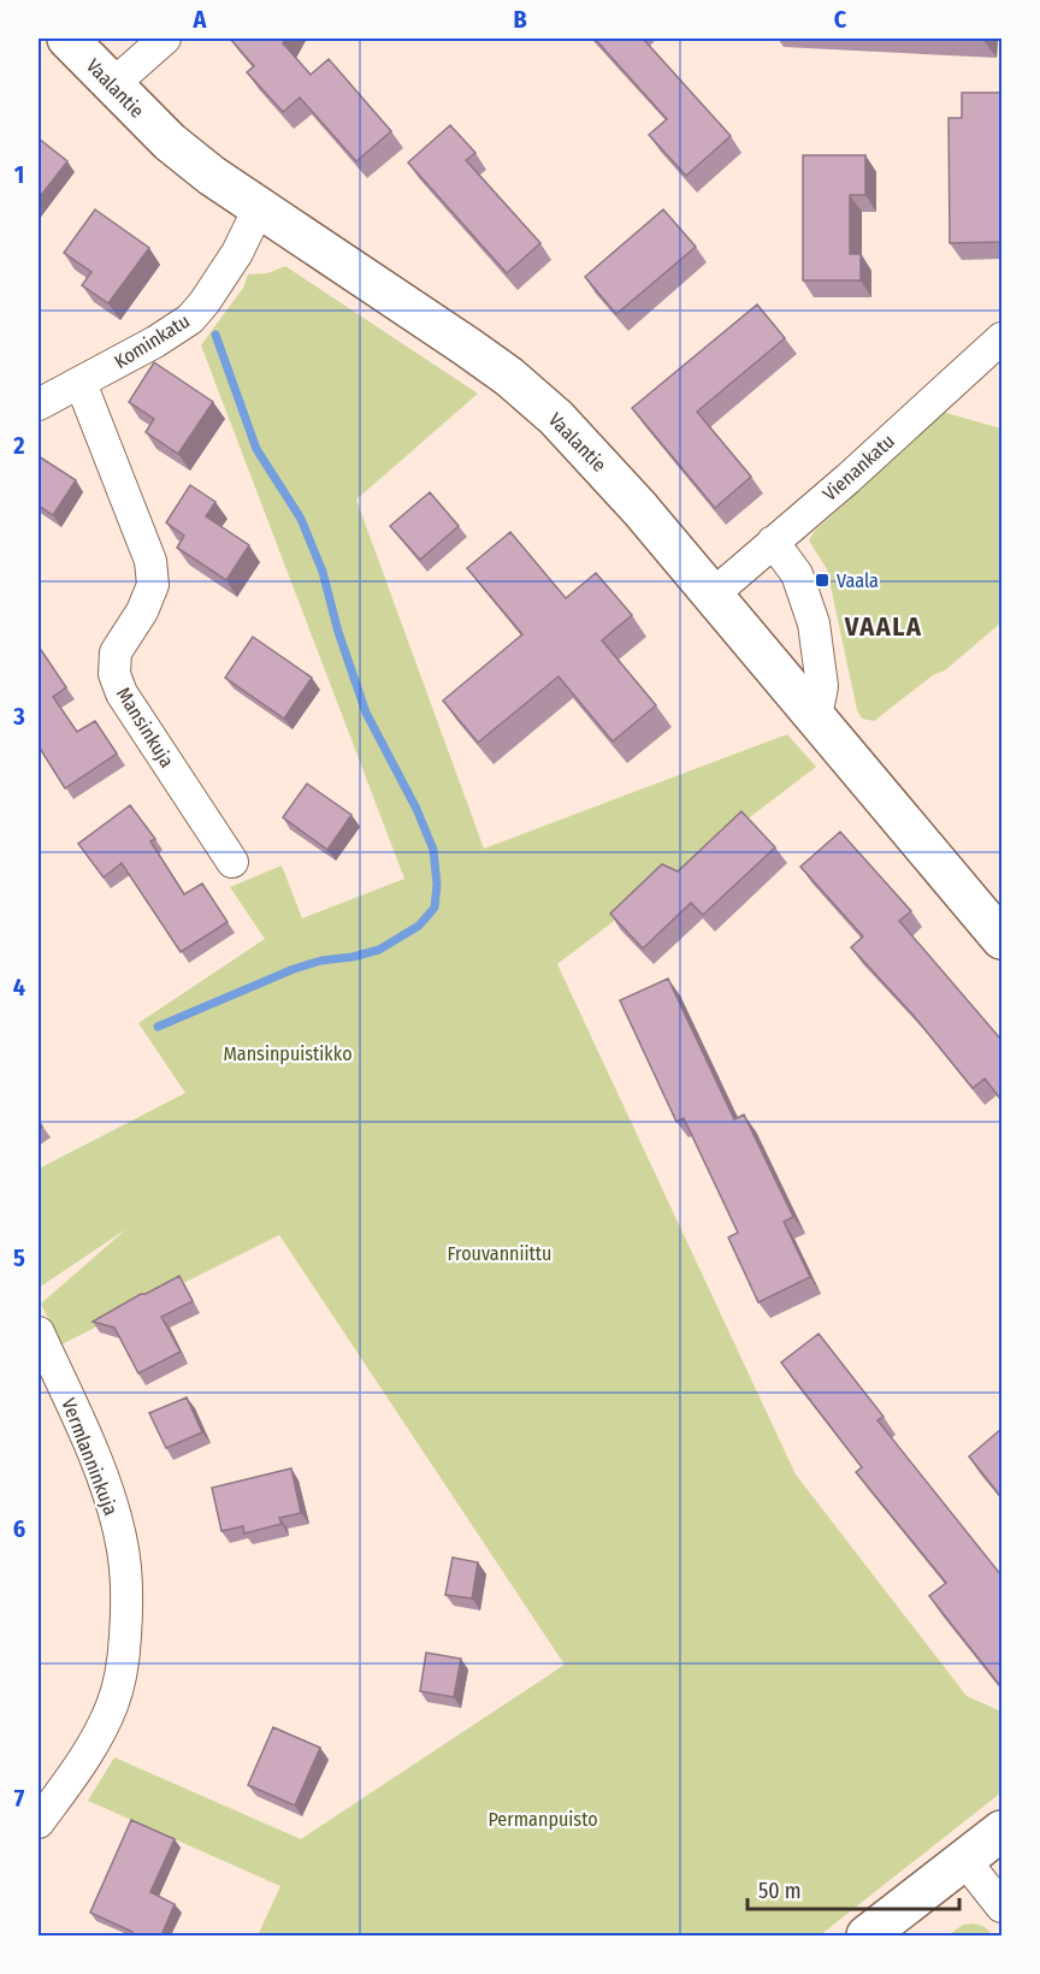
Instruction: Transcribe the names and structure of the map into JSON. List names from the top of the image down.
{
  "streets": {
    "street": [
      "Vaalantie",
      "Kominkatu",
      "Vienankatu",
      "Mansinkuja",
      "Vermlanninkuja"
    ]
  },
  "crossings": [
    ["Vaalantie", "Kominkatu"],
    ["Vaalantie", "Vienankatu"],
    ["Kominkatu", "Mansinkuja"]
  ],
  "districts": ["VAALA"],
  "parks": ["Mansinpuistikko", "Frouvanniittu", "Permanpuisto"],
  "places": {
    "transit": ["Vaala"]
  },
  "scale_bar": "50 m",
  "grid": {
    "columns": ["A", "B", "C"],
    "rows": [
      "1",
      "2",
      "3",
      "4",
      "5",
      "6",
      "7"
    ]
  }
}
